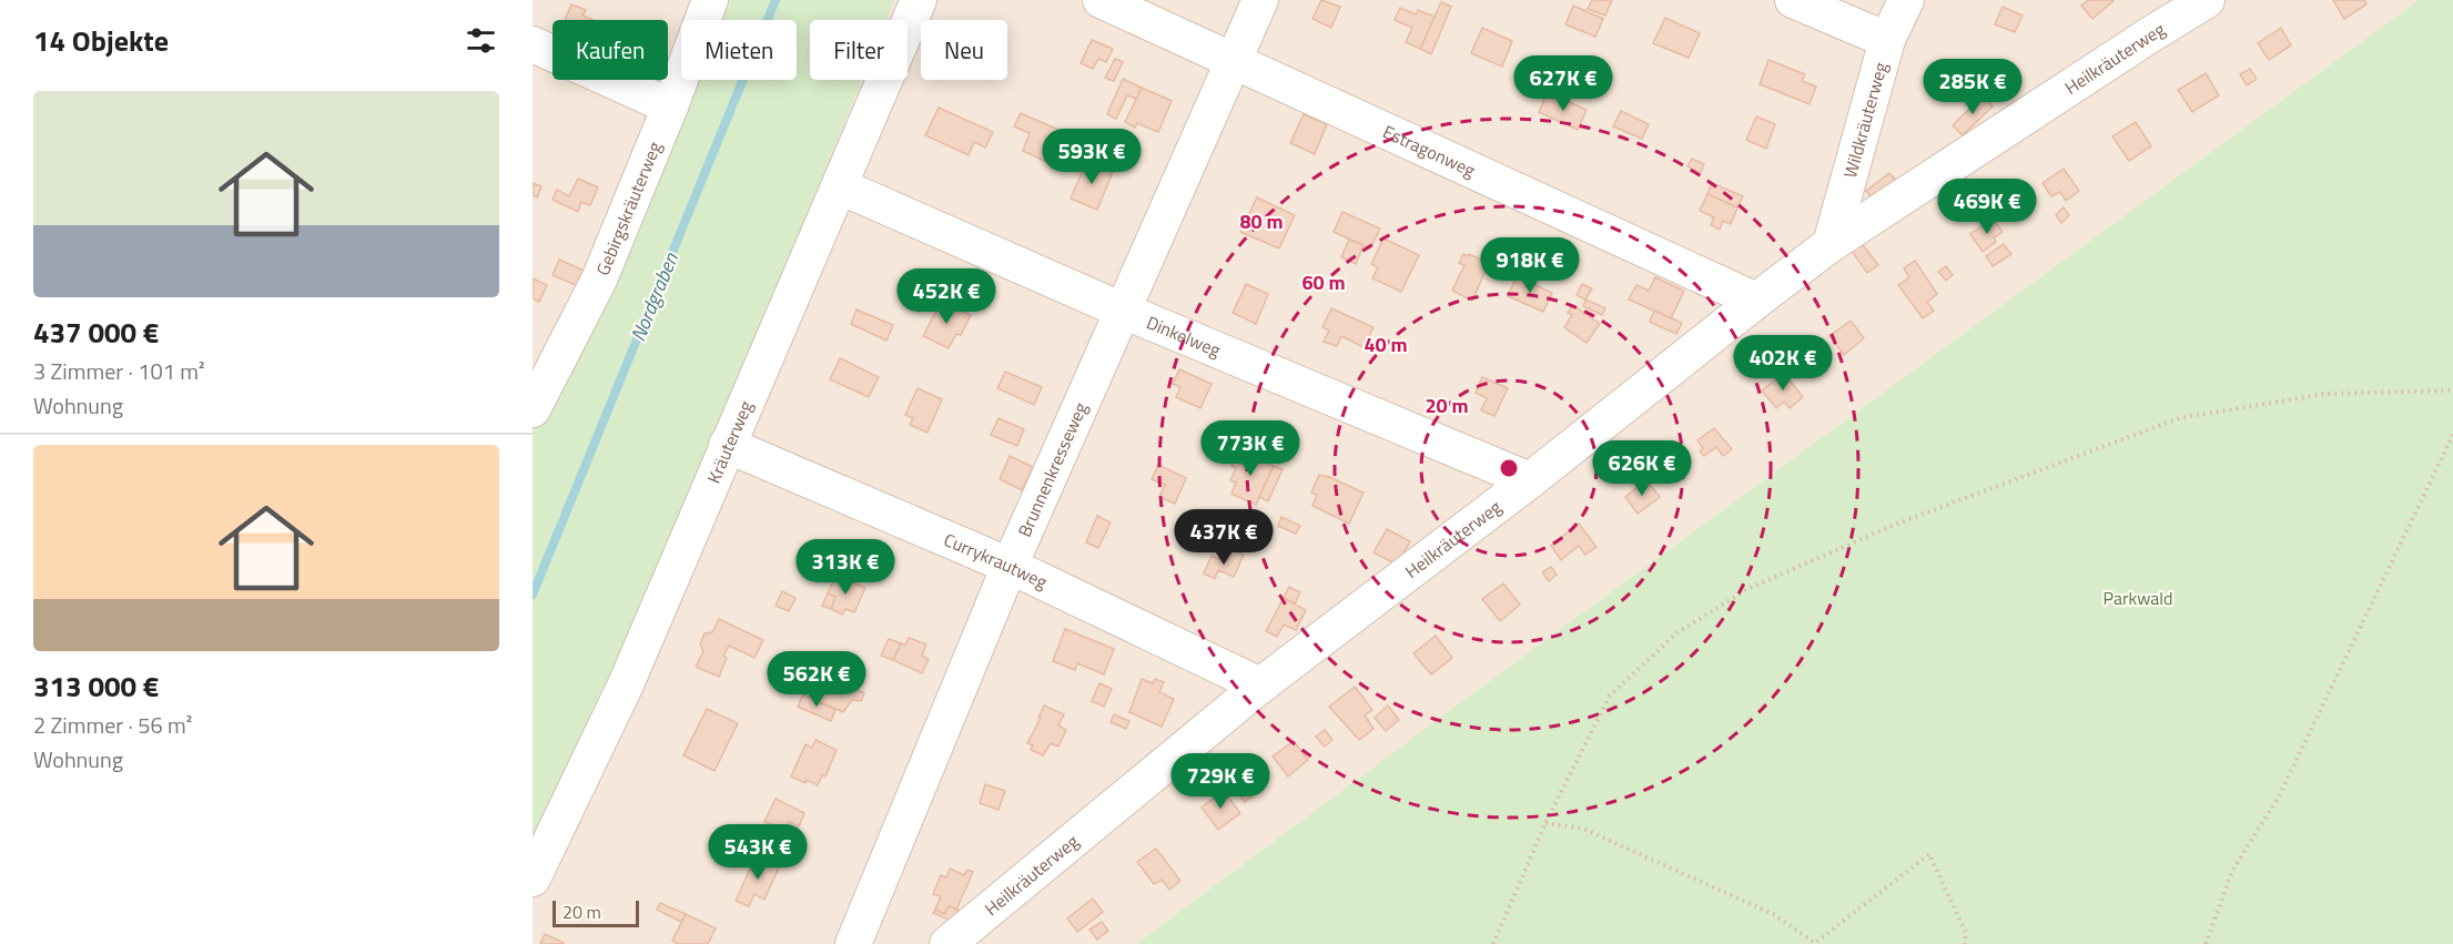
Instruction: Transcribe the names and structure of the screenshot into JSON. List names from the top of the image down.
{
  "streets": {
    "lane": [
      "Heilkräuterweg",
      "Wildkräuterweg",
      "Estragonweg",
      "Gebirgskräuterweg",
      "Dinkelweg",
      "Kräuterweg",
      "Brunnenkresseweg",
      "Currykrautweg"
    ]
  },
  "crossings": [
    ["Heilkräuterweg", "Wildkräuterweg"],
    ["Heilkräuterweg", "Estragonweg"],
    ["Heilkräuterweg", "Dinkelweg"],
    ["Heilkräuterweg", "Currykrautweg"],
    ["Estragonweg", "Brunnenkresseweg"],
    ["Dinkelweg", "Kräuterweg"],
    ["Dinkelweg", "Brunnenkresseweg"],
    ["Kräuterweg", "Currykrautweg"],
    ["Brunnenkresseweg", "Currykrautweg"]
  ],
  "water": ["Nordgraben"],
  "parks": ["Parkwald"],
  "scale_bar": "20 m",
  "page": {
    "heading": "14 Objekte",
    "chip": [
      "Kaufen",
      "Mieten",
      "Filter",
      "Neu"
    ],
    "price": [
      "627K €",
      "285K €",
      "593K €",
      "469K €",
      "918K €",
      "452K €",
      "402K €",
      "773K €",
      "626K €",
      "437K €",
      "313K €",
      "562K €",
      "729K €",
      "543K €"
    ],
    "list": [
      {
        "name": "437 000 €",
        "note": "3 Zimmer · 101 m² · Wohnung"
      },
      {
        "name": "313 000 €",
        "note": "2 Zimmer · 56 m² · Wohnung"
      }
    ],
    "scale": "20 m"
  },
  "rings": [
    "80 m",
    "60 m",
    "40 m",
    "20 m"
  ]
}
